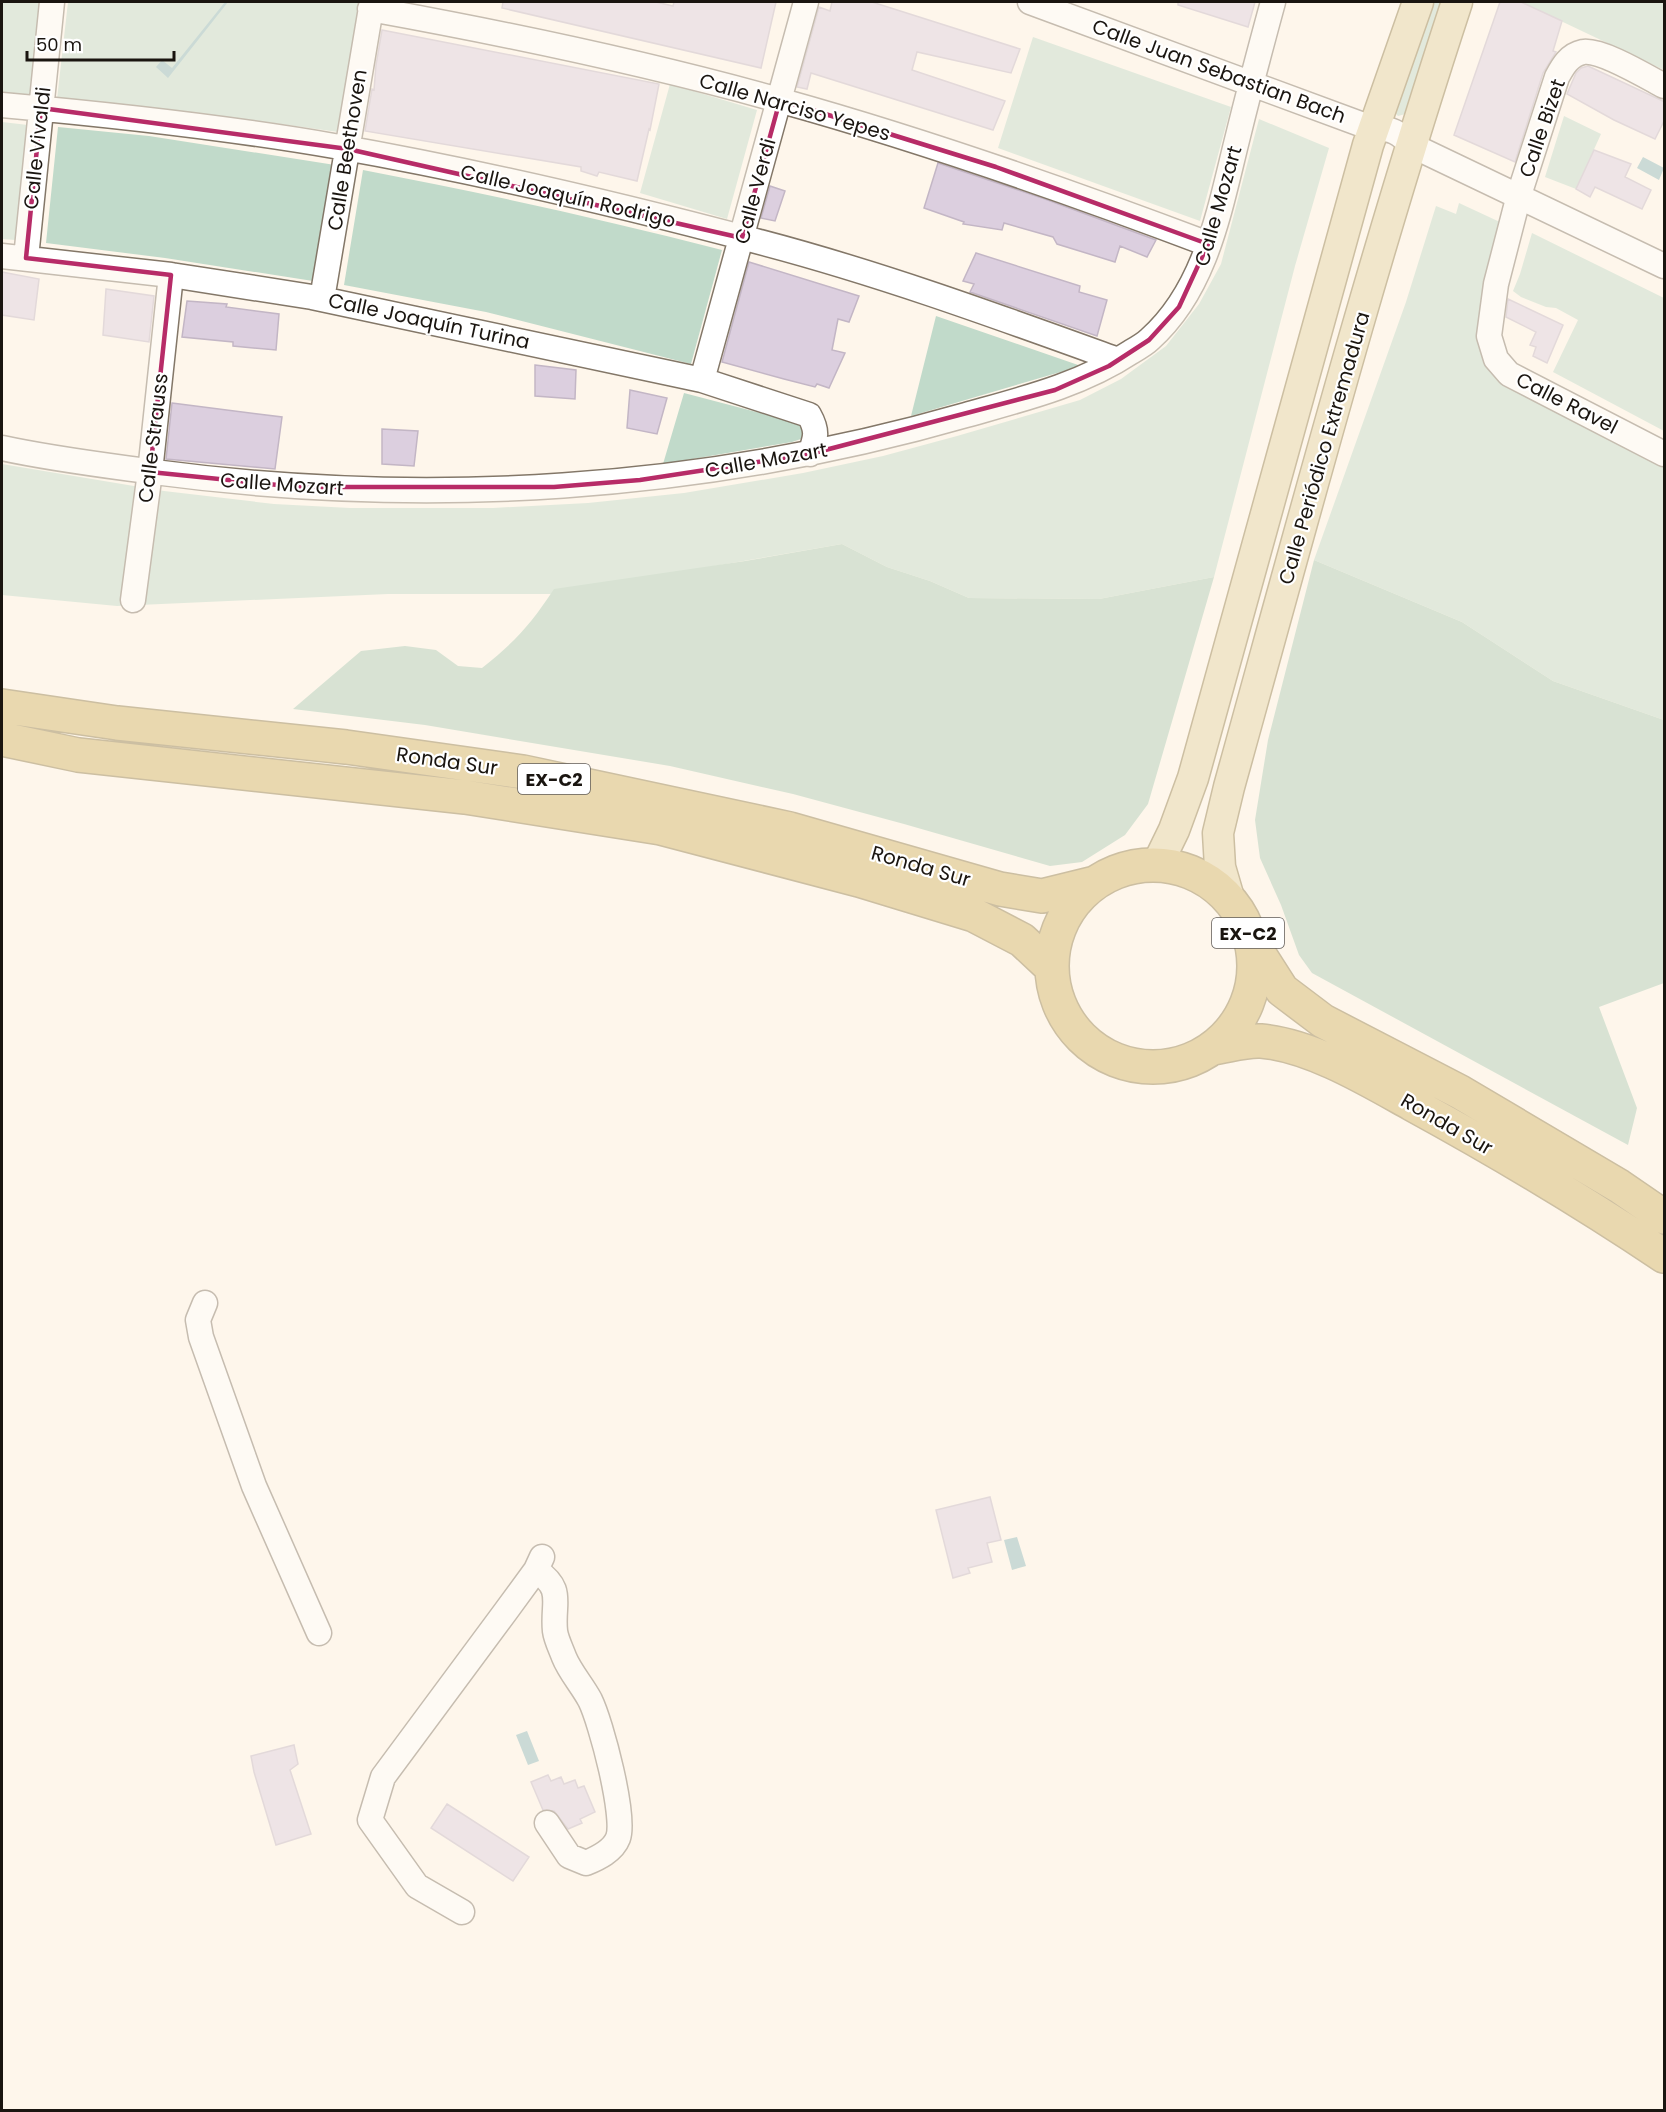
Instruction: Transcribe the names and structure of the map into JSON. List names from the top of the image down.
{
  "streets": {
    "highway": ["Ronda Sur", "EX-C2"],
    "main road": ["Calle Periódico Extremadura"],
    "street": [
      "Calle Juan Sebastian Bach",
      "Calle Narciso Yepes",
      "Calle Bizet",
      "Calle Vivaldi",
      "Calle Beethoven",
      "Calle Verdi",
      "Calle Joaquín Rodrigo",
      "Calle Mozart",
      "Calle Joaquín Turina",
      "Calle Ravel",
      "Calle Strauss"
    ]
  },
  "crossings": [
    ["Calle Juan Sebastian Bach", "Calle Mozart"],
    ["Calle Juan Sebastian Bach", "Calle Periódico Extremadura"],
    ["Calle Narciso Yepes", "Calle Beethoven"],
    ["Calle Narciso Yepes", "Calle Verdi"],
    ["Calle Narciso Yepes", "Calle Mozart"],
    ["Calle Bizet", "Calle Ravel"],
    ["Calle Vivaldi", "Calle Joaquín Rodrigo"],
    ["Calle Vivaldi", "Calle Joaquín Turina"],
    ["Calle Beethoven", "Calle Joaquín Rodrigo"],
    ["Calle Beethoven", "Calle Joaquín Turina"],
    ["Calle Verdi", "Calle Joaquín Rodrigo"],
    ["Calle Verdi", "Calle Joaquín Turina"],
    ["Calle Joaquín Rodrigo", "Calle Mozart"],
    ["Calle Mozart", "Calle Joaquín Turina"],
    ["Calle Mozart", "Calle Strauss"],
    ["Calle Joaquín Turina", "Calle Strauss"],
    ["Calle Periódico Extremadura", "Ronda Sur"],
    ["Calle Periódico Extremadura", "EX-C2"],
    ["Ronda Sur", "EX-C2"]
  ],
  "scale_bar": "50 m"
}
